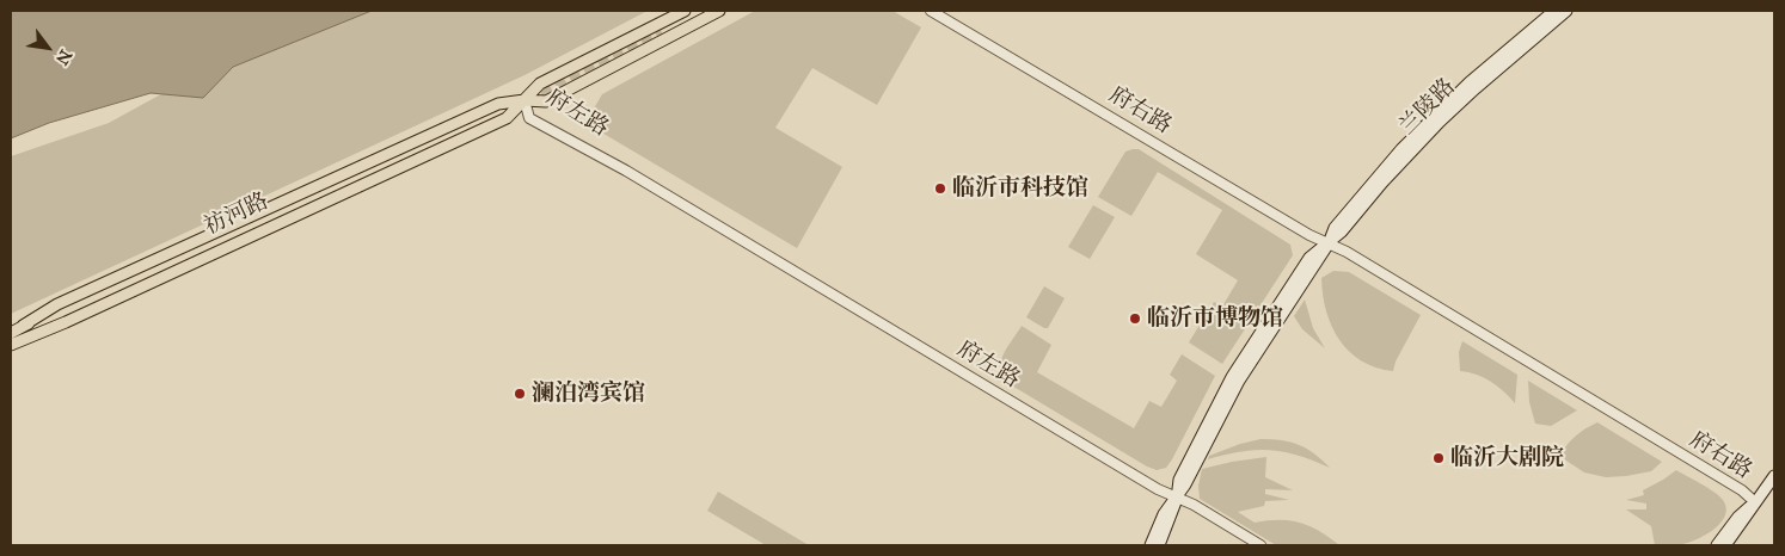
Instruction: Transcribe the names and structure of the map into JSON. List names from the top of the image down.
{
  "streets": {
    "main road": ["兰陵路", "祊河路"],
    "street": ["府右路", "府左路"]
  },
  "crossings": [
    ["兰陵路", "府右路"],
    ["兰陵路", "府左路"]
  ],
  "places": [
    "临沂市科技馆",
    "临沂市博物馆",
    "澜泊湾宾馆",
    "临沂大剧院"
  ],
  "north": "bottom right"
}
